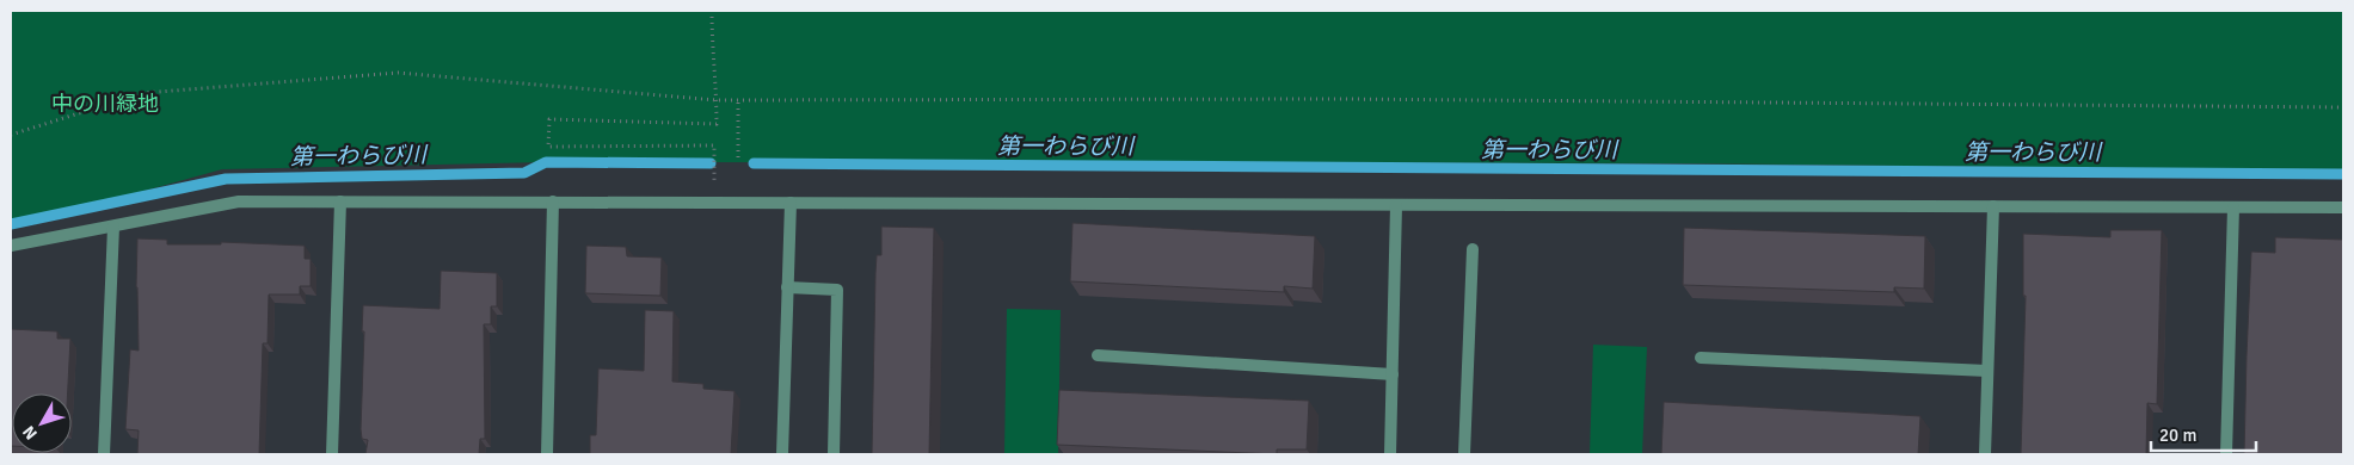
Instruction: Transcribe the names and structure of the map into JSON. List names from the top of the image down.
{
  "water": ["第一わらび川"],
  "parks": ["中の川緑地"],
  "scale_bar": "20 m",
  "north": "bottom left"
}
